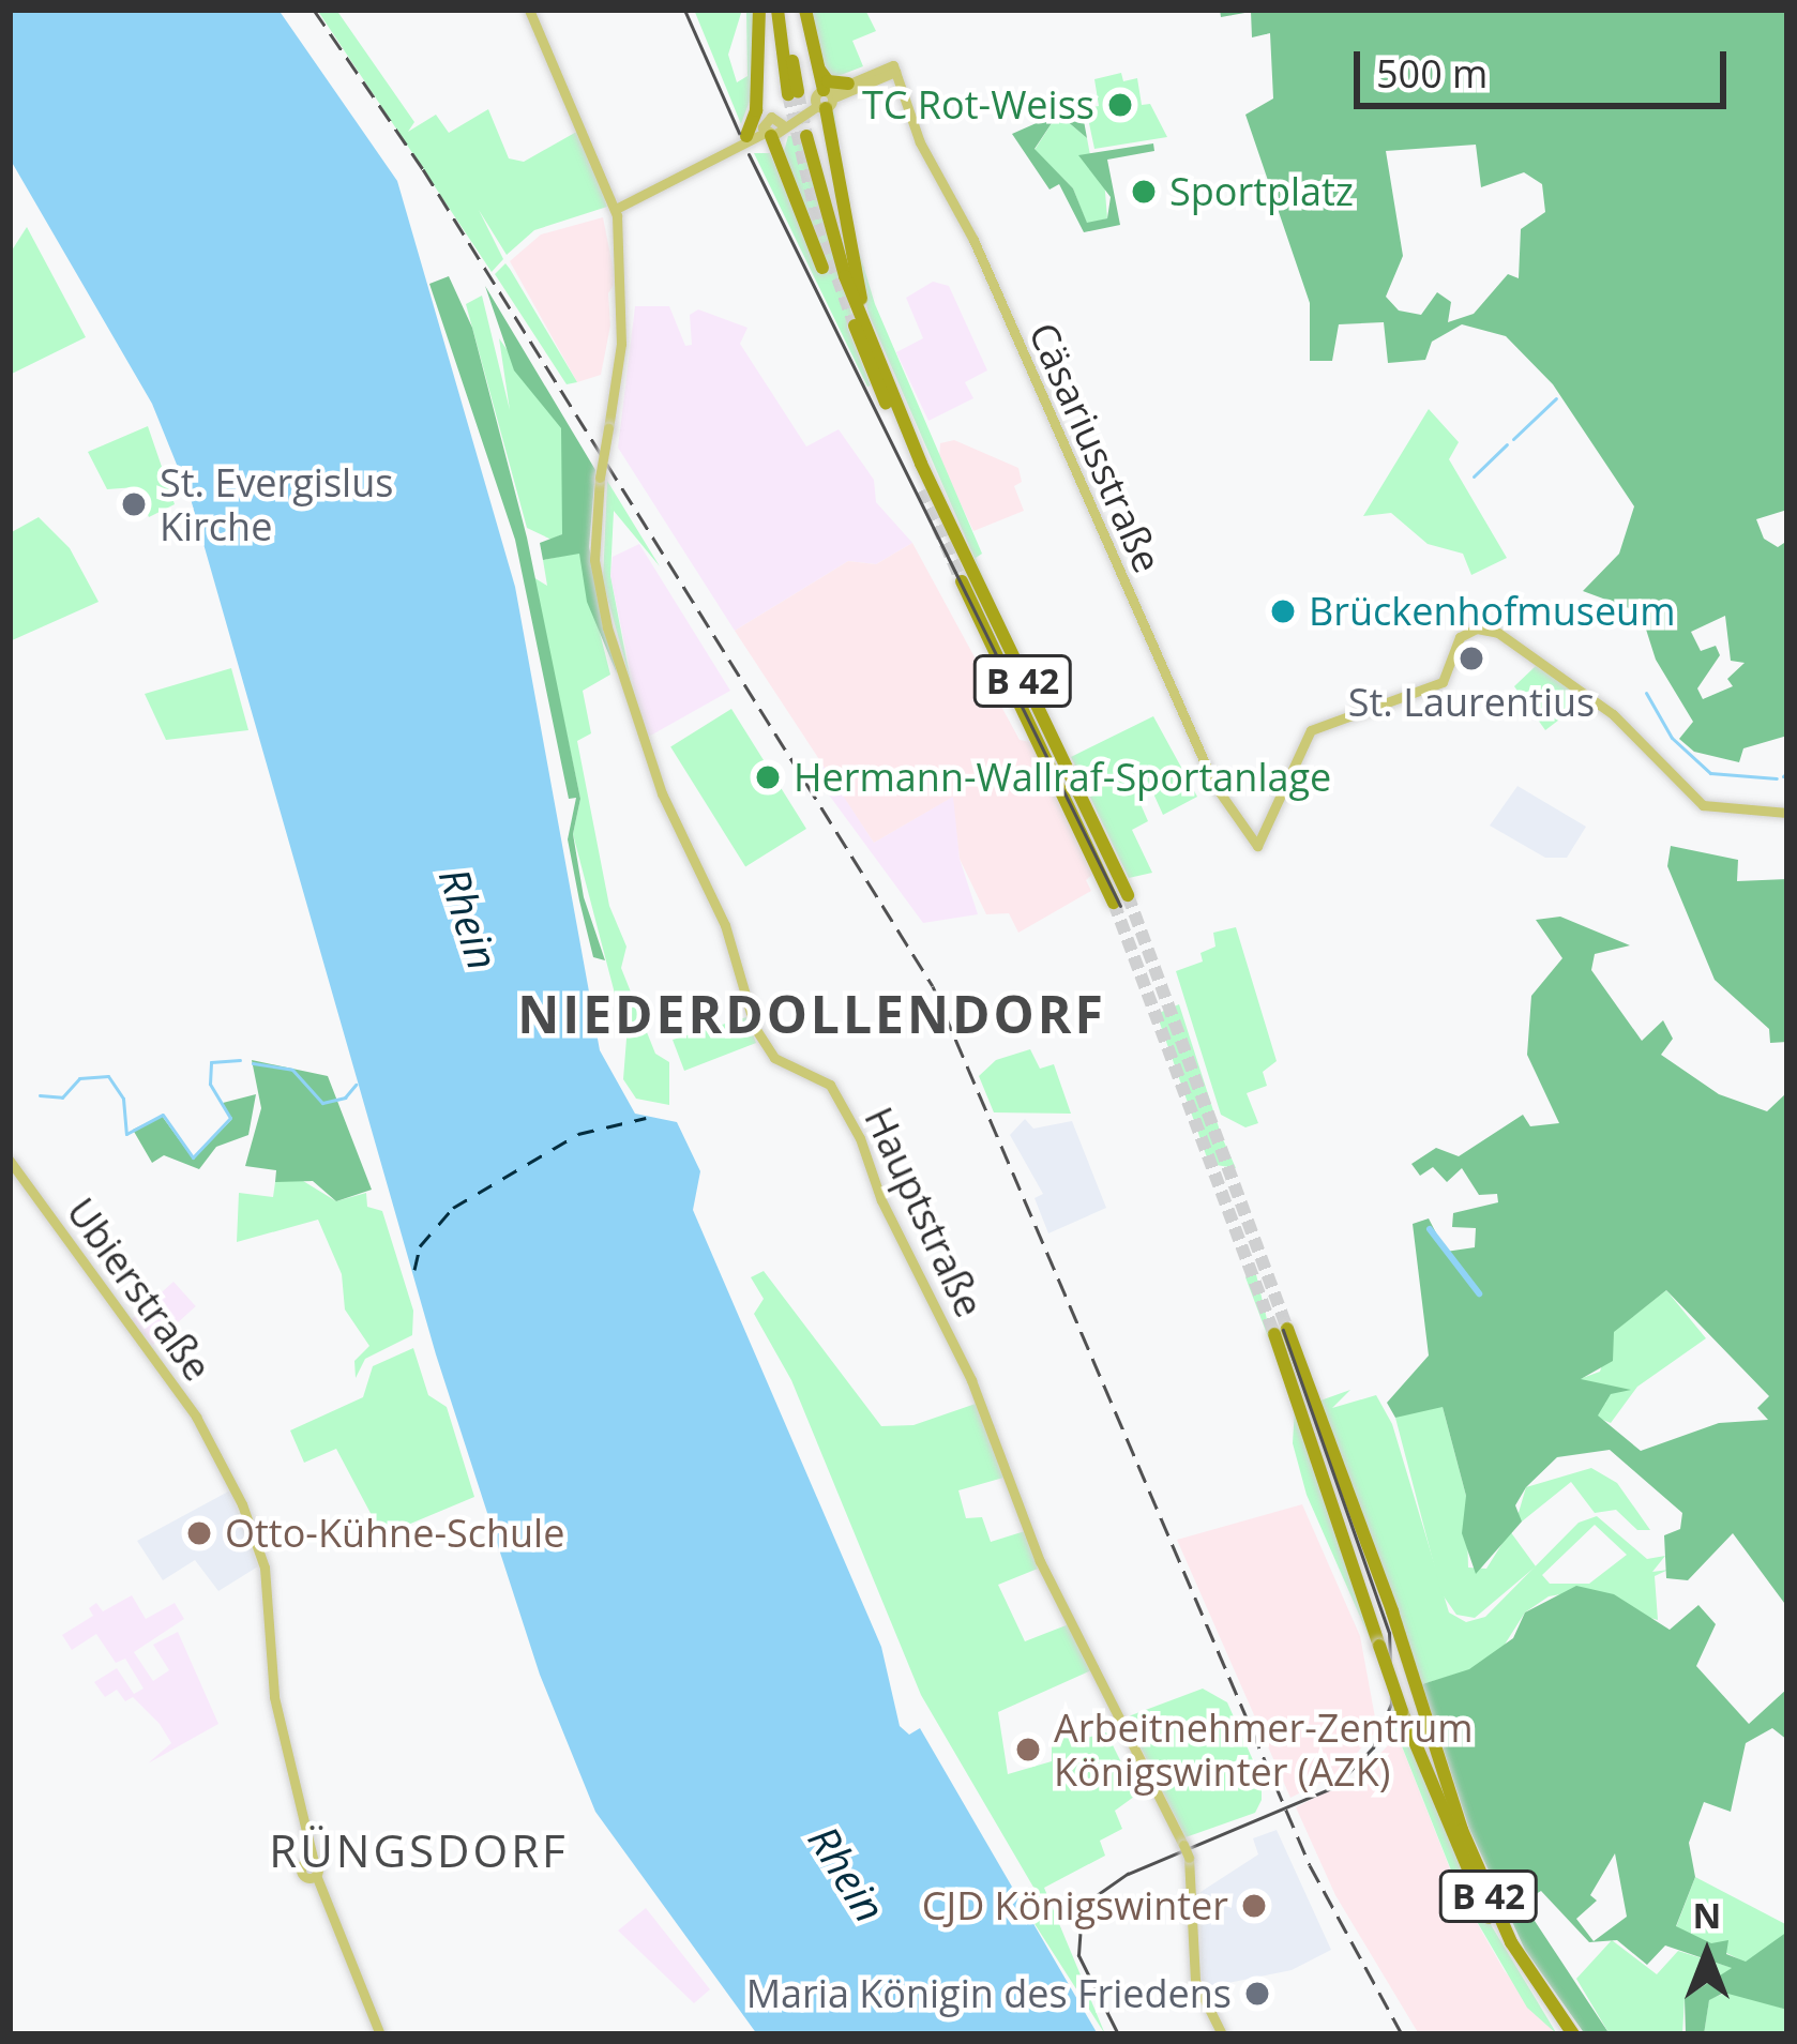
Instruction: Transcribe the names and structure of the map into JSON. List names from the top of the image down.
{
  "streets": {
    "highway": ["B 42"],
    "main road": ["Cäsariusstraße", "Hauptstraße", "Ubierstraße"]
  },
  "districts": ["NIEDERDOLLENDORF", "RÜNGSDORF"],
  "water": ["Rhein"],
  "places": [
    "TC Rot-Weiss",
    "Sportplatz",
    "St. Evergislus Kirche",
    "Brückenhofmuseum",
    "St. Laurentius",
    "Hermann-Wallraf-Sportanlage",
    "Otto-Kühne-Schule",
    "Arbeitnehmer-Zentrum Königswinter (AZK)",
    "CJD Königswinter",
    "Maria Königin des Friedens"
  ],
  "scale_bar": "500 m",
  "north": "top"
}
